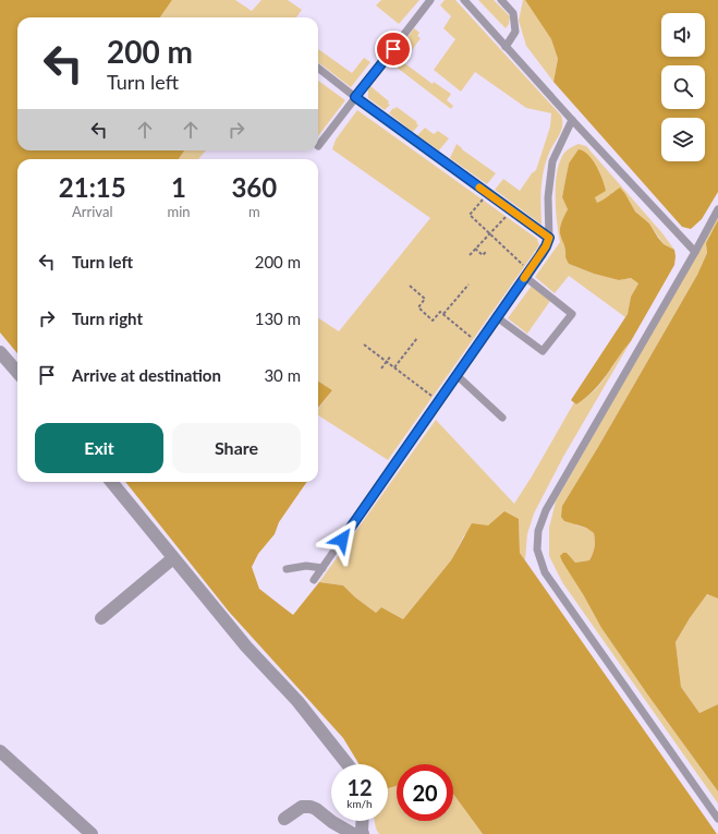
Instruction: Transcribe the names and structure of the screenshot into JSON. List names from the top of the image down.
{
  "page": {
    "turn": ["200 m", "Turn left"],
    "eta": [
      "21:15",
      "Arrival",
      "1",
      "min",
      "360",
      "m"
    ],
    "list": [
      {
        "name": "Turn left",
        "value": "200 m"
      },
      {
        "name": "Turn right",
        "value": "130 m"
      },
      {
        "name": "Arrive at destination",
        "value": "30 m"
      }
    ],
    "buttons": ["Exit", "Share"],
    "speed": "12 km/h",
    "limit": "20"
  }
}
